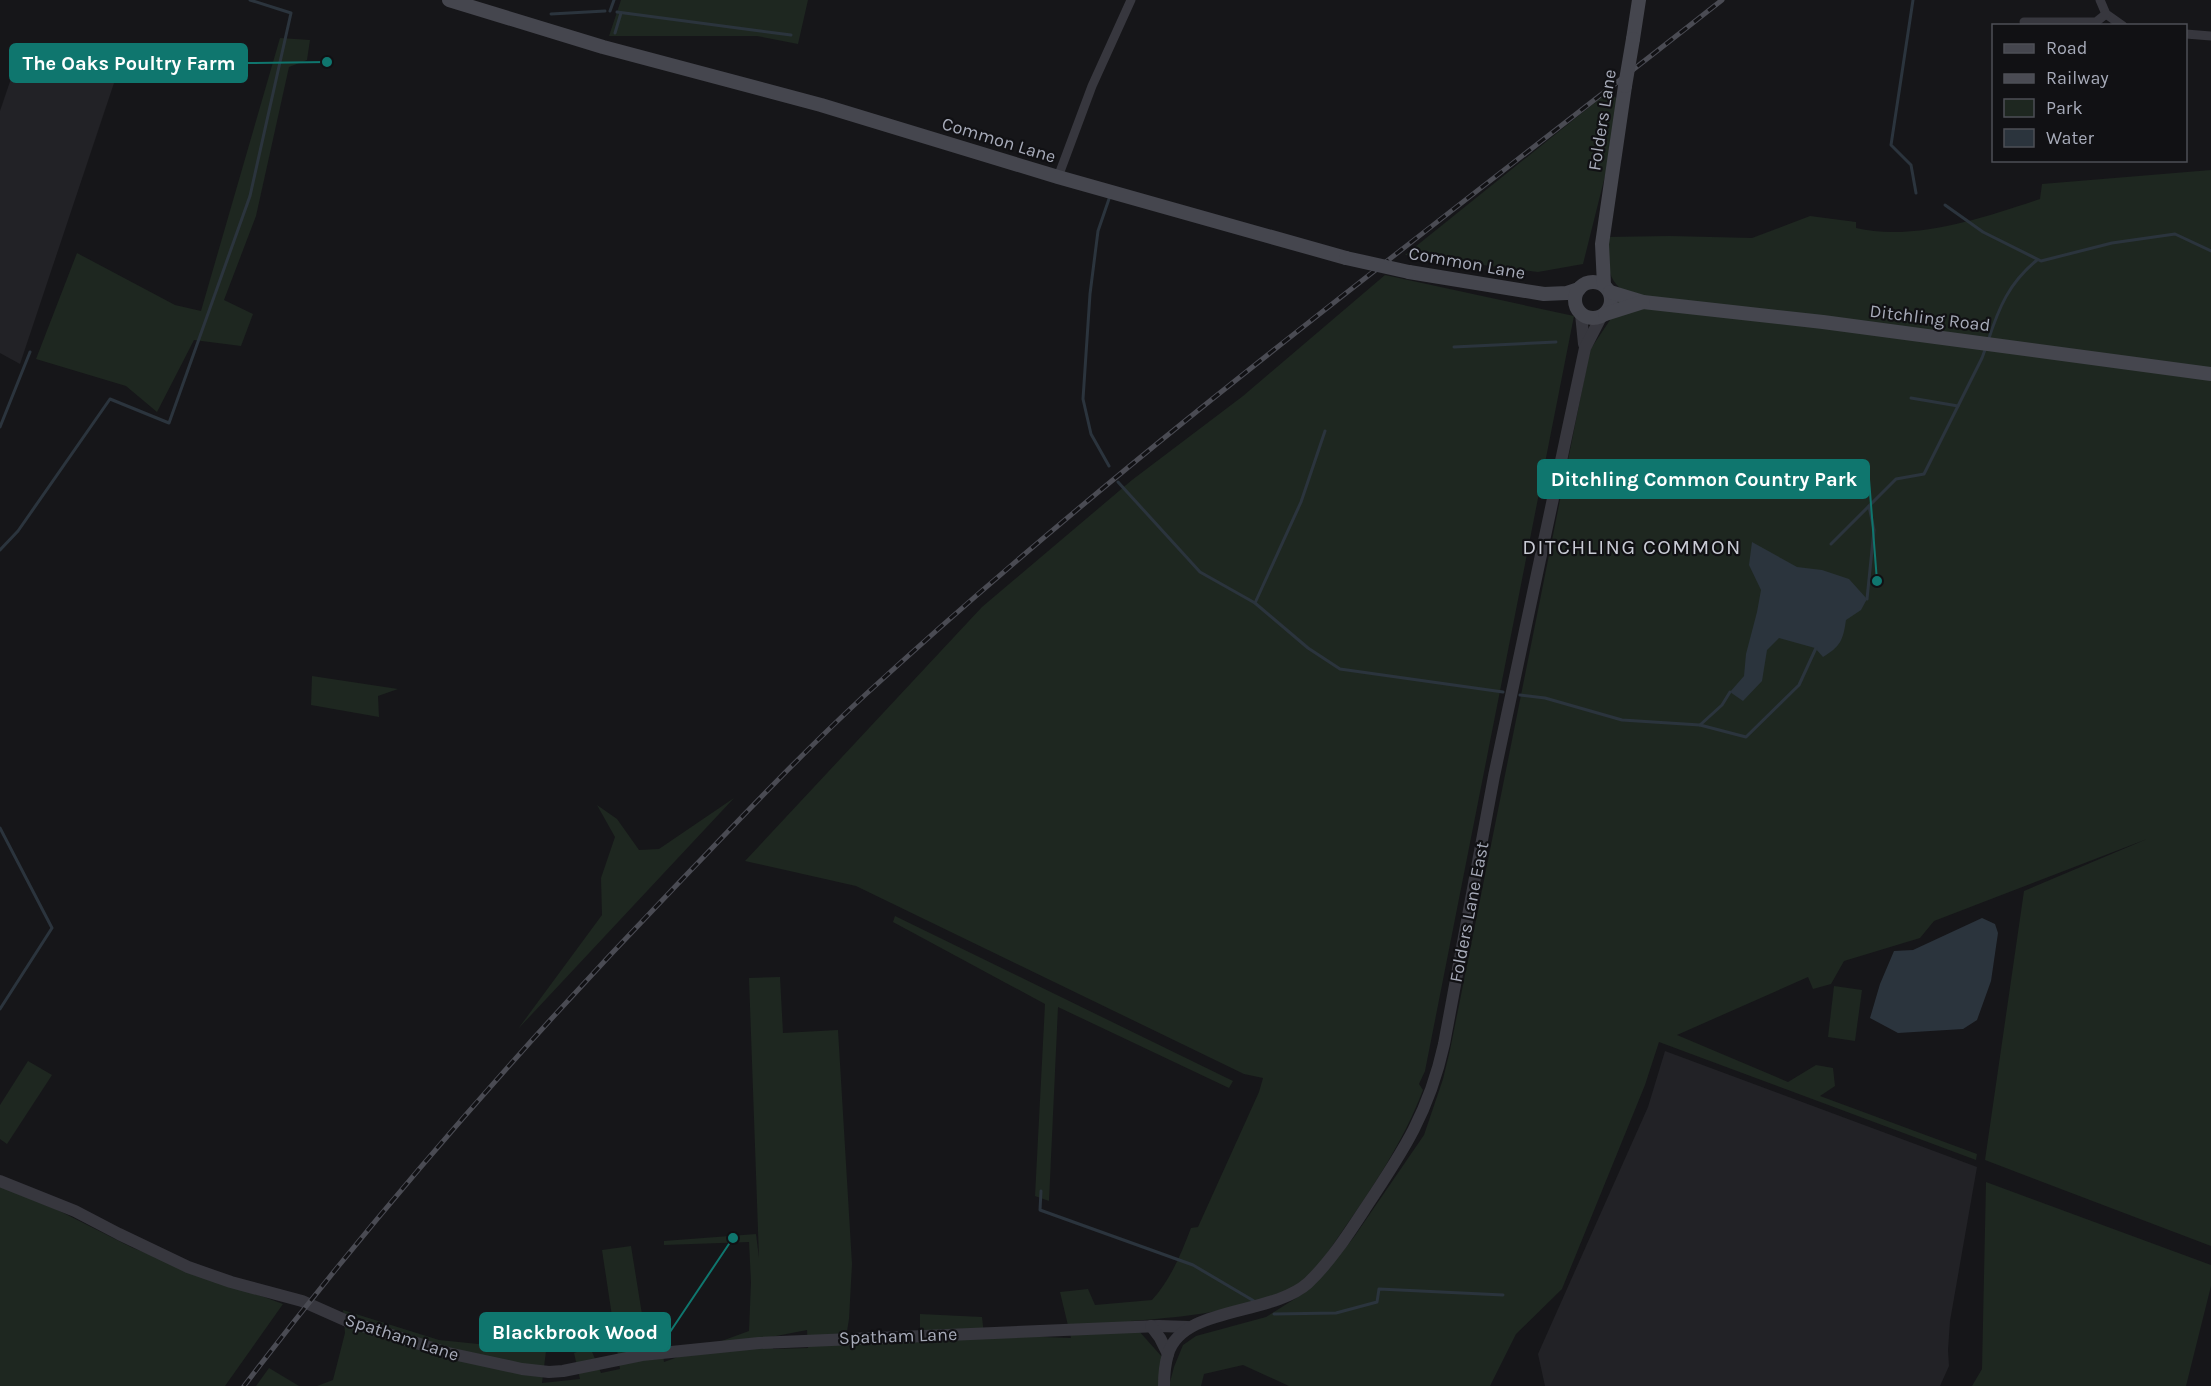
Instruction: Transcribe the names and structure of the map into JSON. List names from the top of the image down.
{
  "streets": {
    "main road": ["Folders Lane", "Common Lane", "Ditchling Road"],
    "street": ["Folders Lane East", "Spatham Lane"]
  },
  "crossings": [
    ["Folders Lane", "Common Lane"],
    ["Folders Lane", "Ditchling Road"],
    ["Folders Lane", "Folders Lane East"],
    ["Common Lane", "Ditchling Road"],
    ["Common Lane", "Folders Lane East"],
    ["Ditchling Road", "Folders Lane East"],
    ["Folders Lane East", "Spatham Lane"]
  ],
  "districts": ["DITCHLING COMMON"],
  "places": ["The Oaks Poultry Farm", "Ditchling Common Country Park", "Blackbrook Wood"],
  "legend": [
    "Road",
    "Railway",
    "Park",
    "Water"
  ]
}
